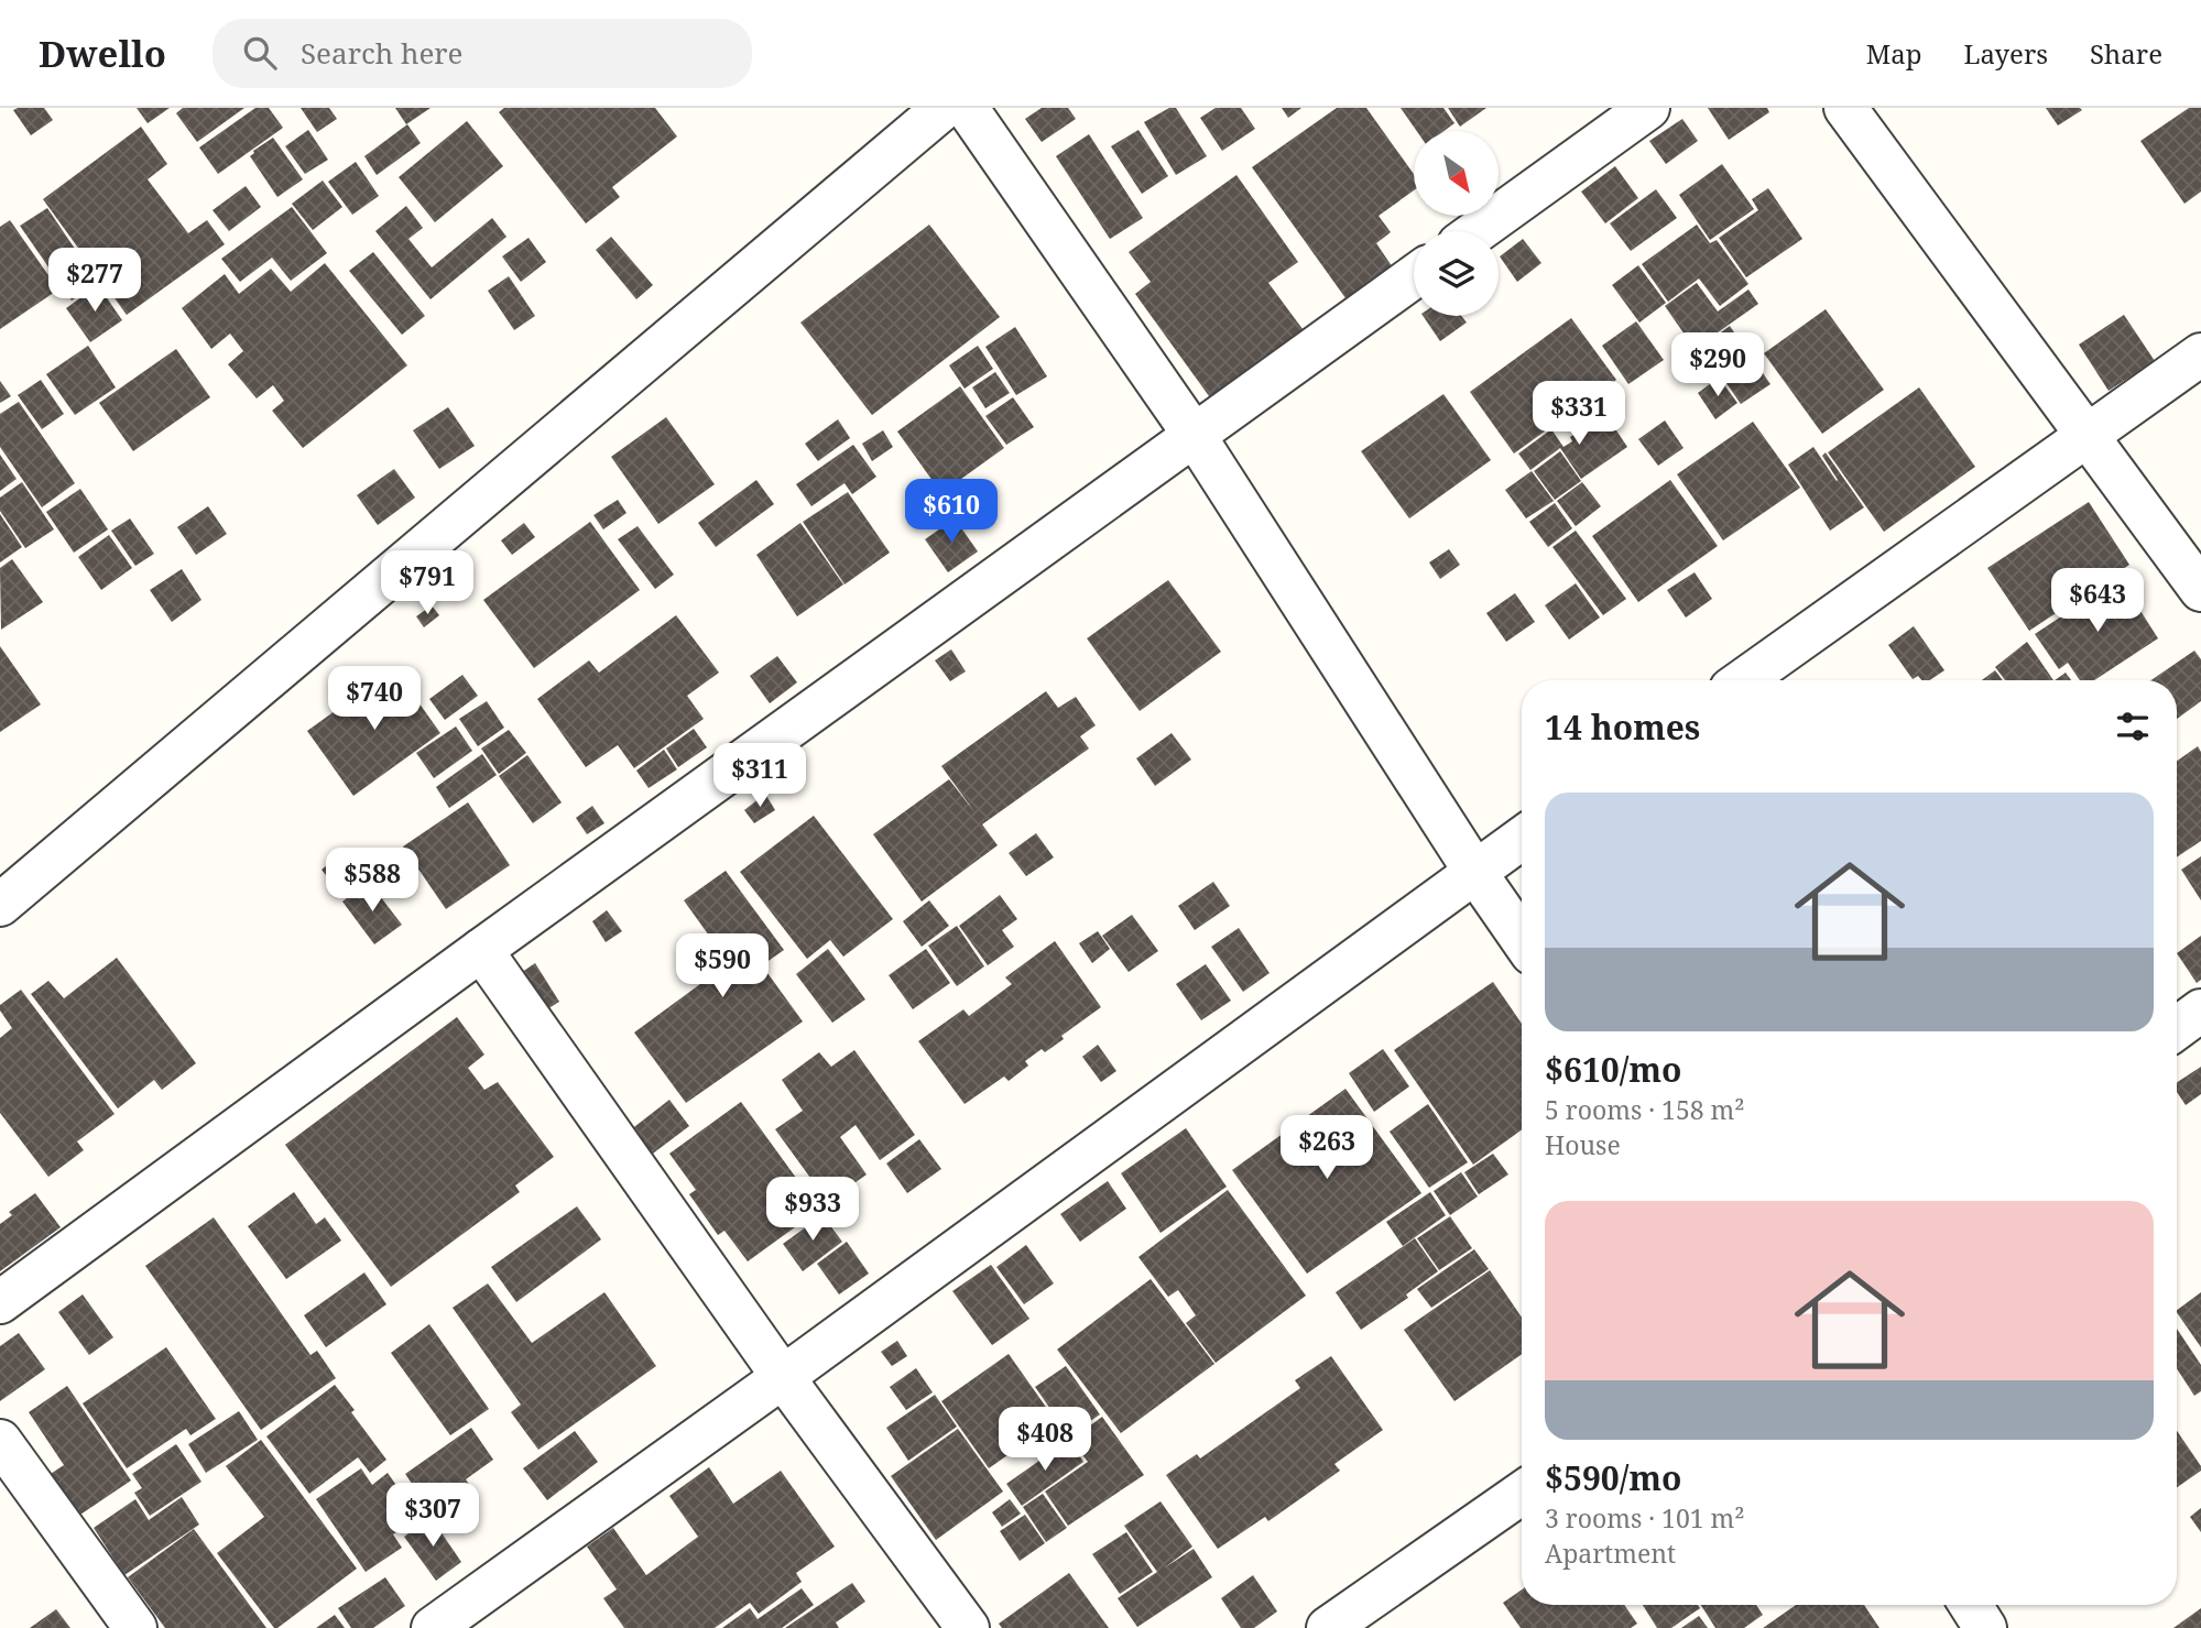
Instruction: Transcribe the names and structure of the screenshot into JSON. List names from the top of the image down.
{
  "north": "bottom right",
  "page": {
    "header": "Dwello",
    "search": "Search here",
    "nav": ["Map", "Layers", "Share"],
    "price": [
      "$277",
      "$290",
      "$331",
      "$610",
      "$791",
      "$643",
      "$740",
      "$311",
      "$588",
      "$590",
      "$263",
      "$933",
      "$408",
      "$307"
    ],
    "heading": "14 homes",
    "list": [
      {
        "name": "$610/mo",
        "note": "5 rooms · 158 m² · House"
      },
      {
        "name": "$590/mo",
        "note": "3 rooms · 101 m² · Apartment"
      }
    ]
  }
}
